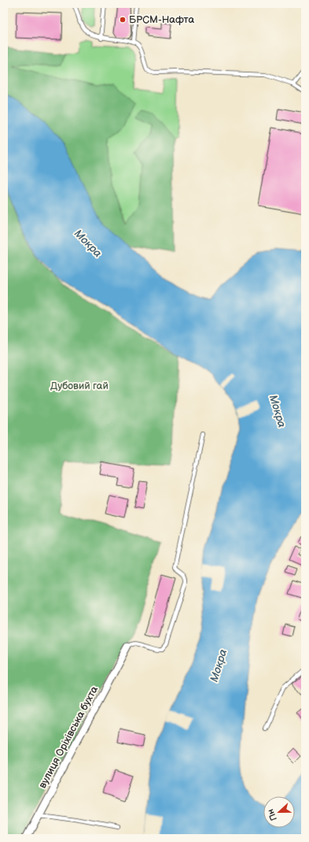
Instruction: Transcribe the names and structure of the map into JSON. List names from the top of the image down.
{
  "streets": {
    "street": ["вулиця Оріхівська бухта"]
  },
  "water": ["Мокра"],
  "parks": ["Дубовий гай"],
  "places": ["БРСМ-Нафта"],
  "north": "left"
}
